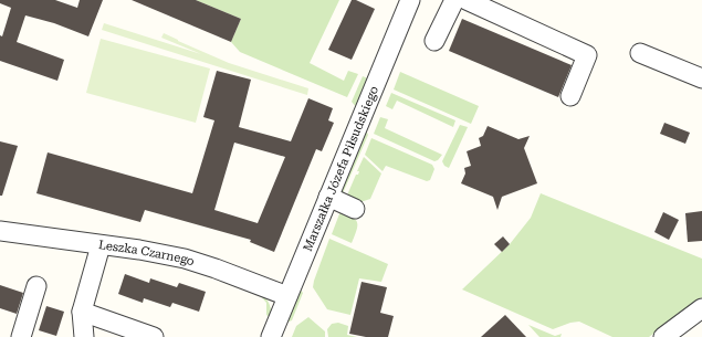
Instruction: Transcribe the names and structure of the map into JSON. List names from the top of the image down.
{
  "streets": {
    "street": ["Marszałka Józefa Piłsudskiego", "Leszka Czarnego"]
  },
  "crossings": [
    ["Marszałka Józefa Piłsudskiego", "Leszka Czarnego"]
  ]
}
